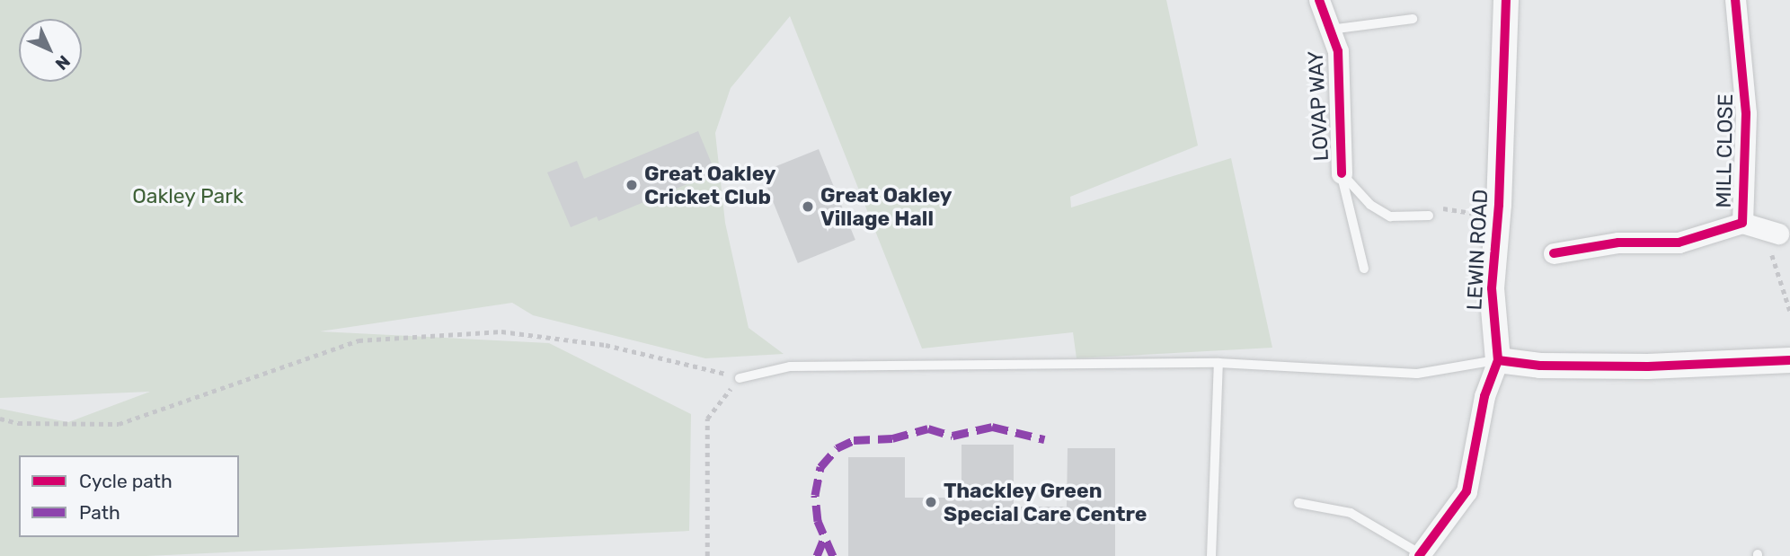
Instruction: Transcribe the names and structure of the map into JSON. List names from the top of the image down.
{
  "streets": {
    "street": ["LOVAP WAY", "MILL CLOSE", "LEWIN ROAD"]
  },
  "parks": ["Oakley Park"],
  "places": ["Great Oakley Cricket Club", "Great Oakley Village Hall", "Thackley Green Special Care Centre"],
  "legend": ["Cycle path", "Path"],
  "north": "bottom right"
}
